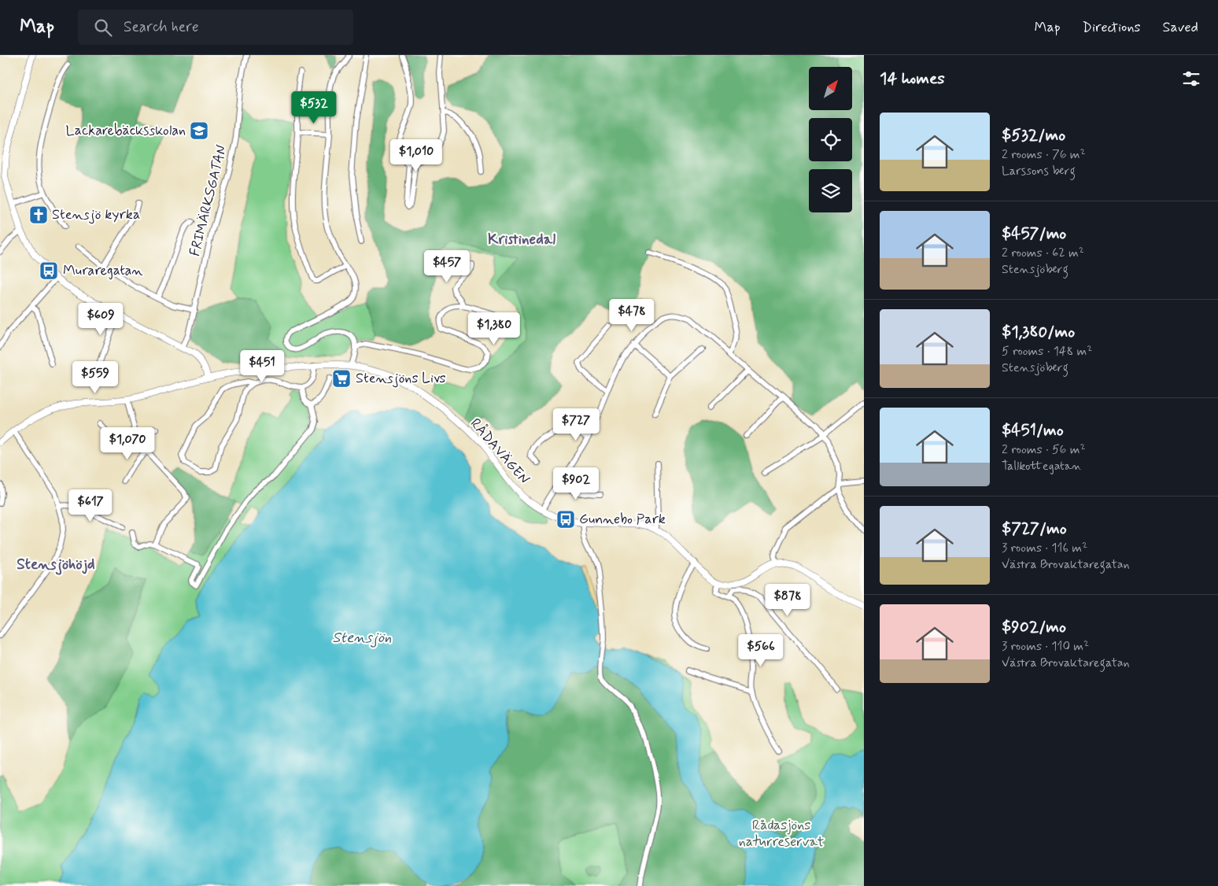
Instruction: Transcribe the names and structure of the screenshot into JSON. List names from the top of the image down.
{
  "streets": {
    "street": ["FRIMÄRKSGATAN", "RÅDAVÄGEN"]
  },
  "districts": ["Kristinedal", "Stensjöhöjd"],
  "water": ["Stensjön"],
  "parks": ["Rådasjöns naturreservat"],
  "places": {
    "school or university": ["Lackarebäcksskolan"],
    "church": ["Stensjö kyrka"],
    "bus stop": ["Muraregatan", "Gunnebo Park"],
    "supermarket": ["Stensjöns Livs"]
  },
  "north": "top right",
  "page": {
    "header": "Map",
    "search": "Search here",
    "nav": ["Map", "Directions", "Saved"],
    "heading": "14 homes",
    "price": [
      "$532",
      "$1,010",
      "$457",
      "$478",
      "$609",
      "$1,380",
      "$451",
      "$559",
      "$727",
      "$1,070",
      "$902",
      "$617",
      "$878",
      "$566"
    ],
    "list": [
      {
        "name": "$532/mo",
        "note": "2 rooms · 76 m² · Larssons berg"
      },
      {
        "name": "$457/mo",
        "note": "2 rooms · 62 m² · Stensjöberg"
      },
      {
        "name": "$1,380/mo",
        "note": "5 rooms · 148 m² · Stensjöberg"
      },
      {
        "name": "$451/mo",
        "note": "2 rooms · 56 m² · Tallkottegatan"
      },
      {
        "name": "$727/mo",
        "note": "3 rooms · 116 m² · Västra Brovaktaregatan"
      },
      {
        "name": "$902/mo",
        "note": "3 rooms · 110 m² · Västra Brovaktaregatan"
      }
    ]
  }
}
